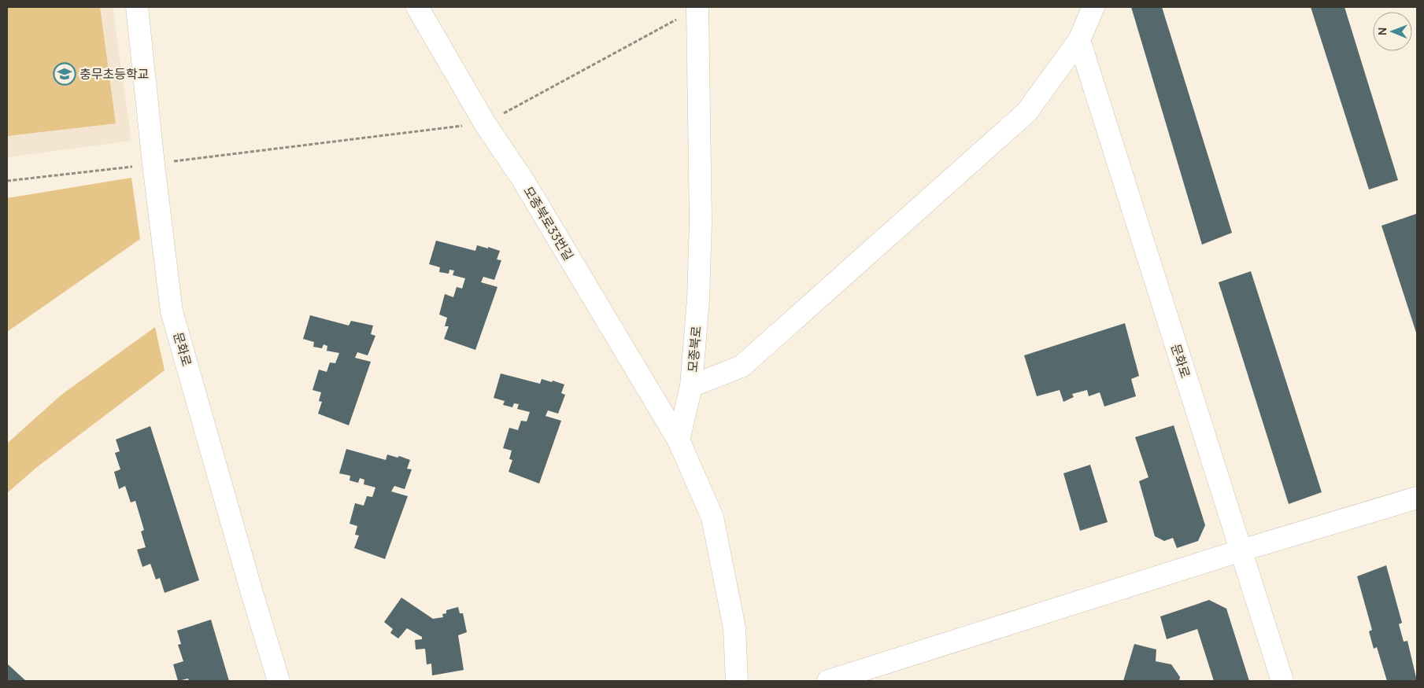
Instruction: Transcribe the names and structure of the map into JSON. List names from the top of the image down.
{
  "streets": {
    "street": ["모종북로33번길", "문화로", "모종북로"]
  },
  "crossings": [
    ["모종북로33번길", "모종북로"]
  ],
  "places": {
    "school or university": ["충무초등학교"]
  },
  "north": "left"
}
